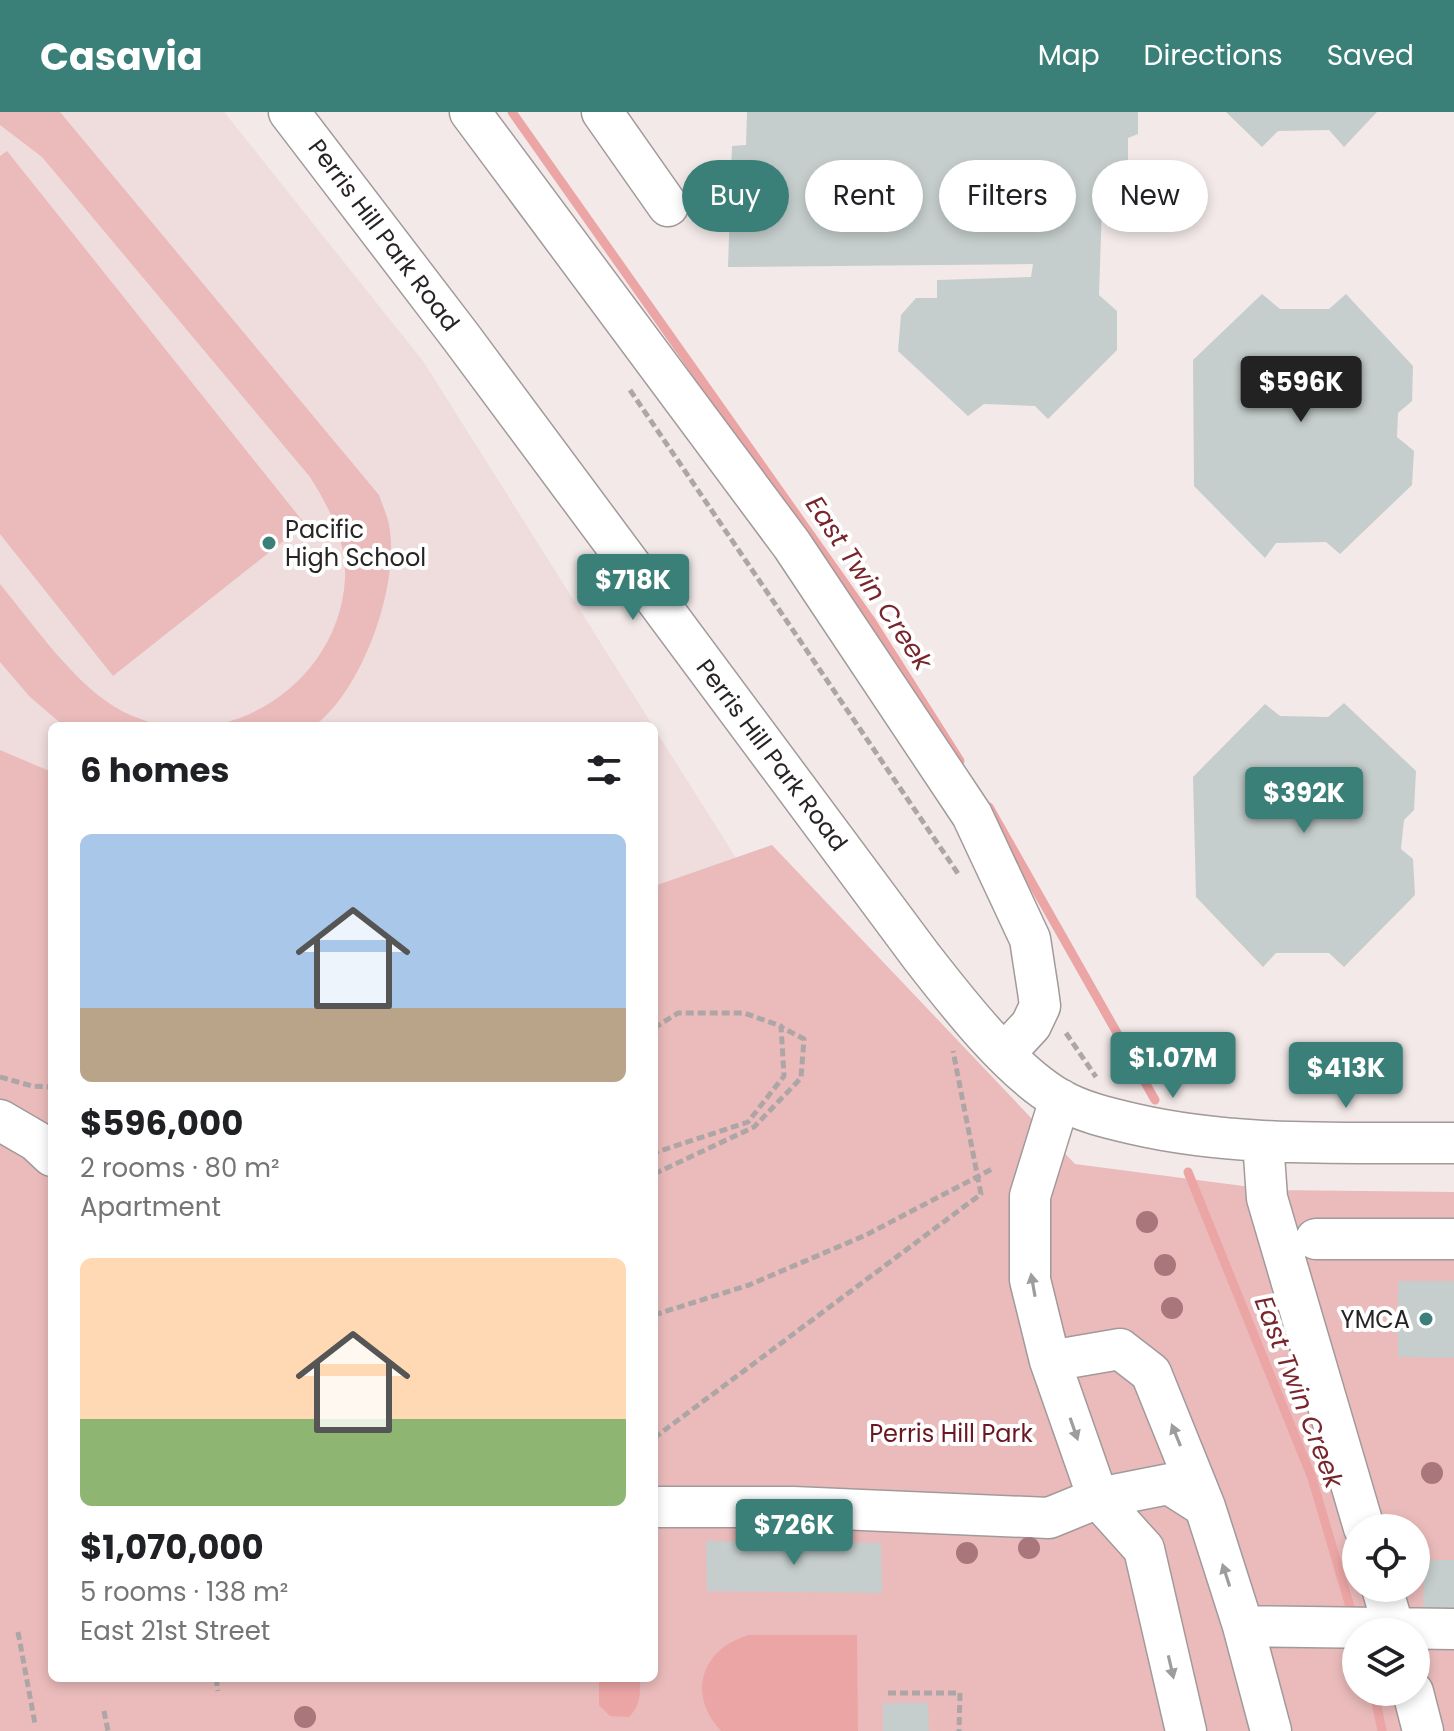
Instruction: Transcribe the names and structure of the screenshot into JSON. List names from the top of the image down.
{
  "streets": {
    "street": ["Perris Hill Park Road"]
  },
  "water": ["East Twin Creek"],
  "parks": ["Perris Hill Park"],
  "places": ["Pacific High School", "YMCA"],
  "page": {
    "header": "Casavia",
    "nav": ["Map", "Directions", "Saved"],
    "chip": [
      "Buy",
      "Rent",
      "Filters",
      "New"
    ],
    "price": [
      "$596K",
      "$718K",
      "$392K",
      "$1.07M",
      "$413K",
      "$726K"
    ],
    "heading": "6 homes",
    "list": [
      {
        "name": "$596,000",
        "note": "2 rooms · 80 m² · Apartment"
      },
      {
        "name": "$1,070,000",
        "note": "5 rooms · 138 m² · East 21st Street"
      }
    ]
  }
}
